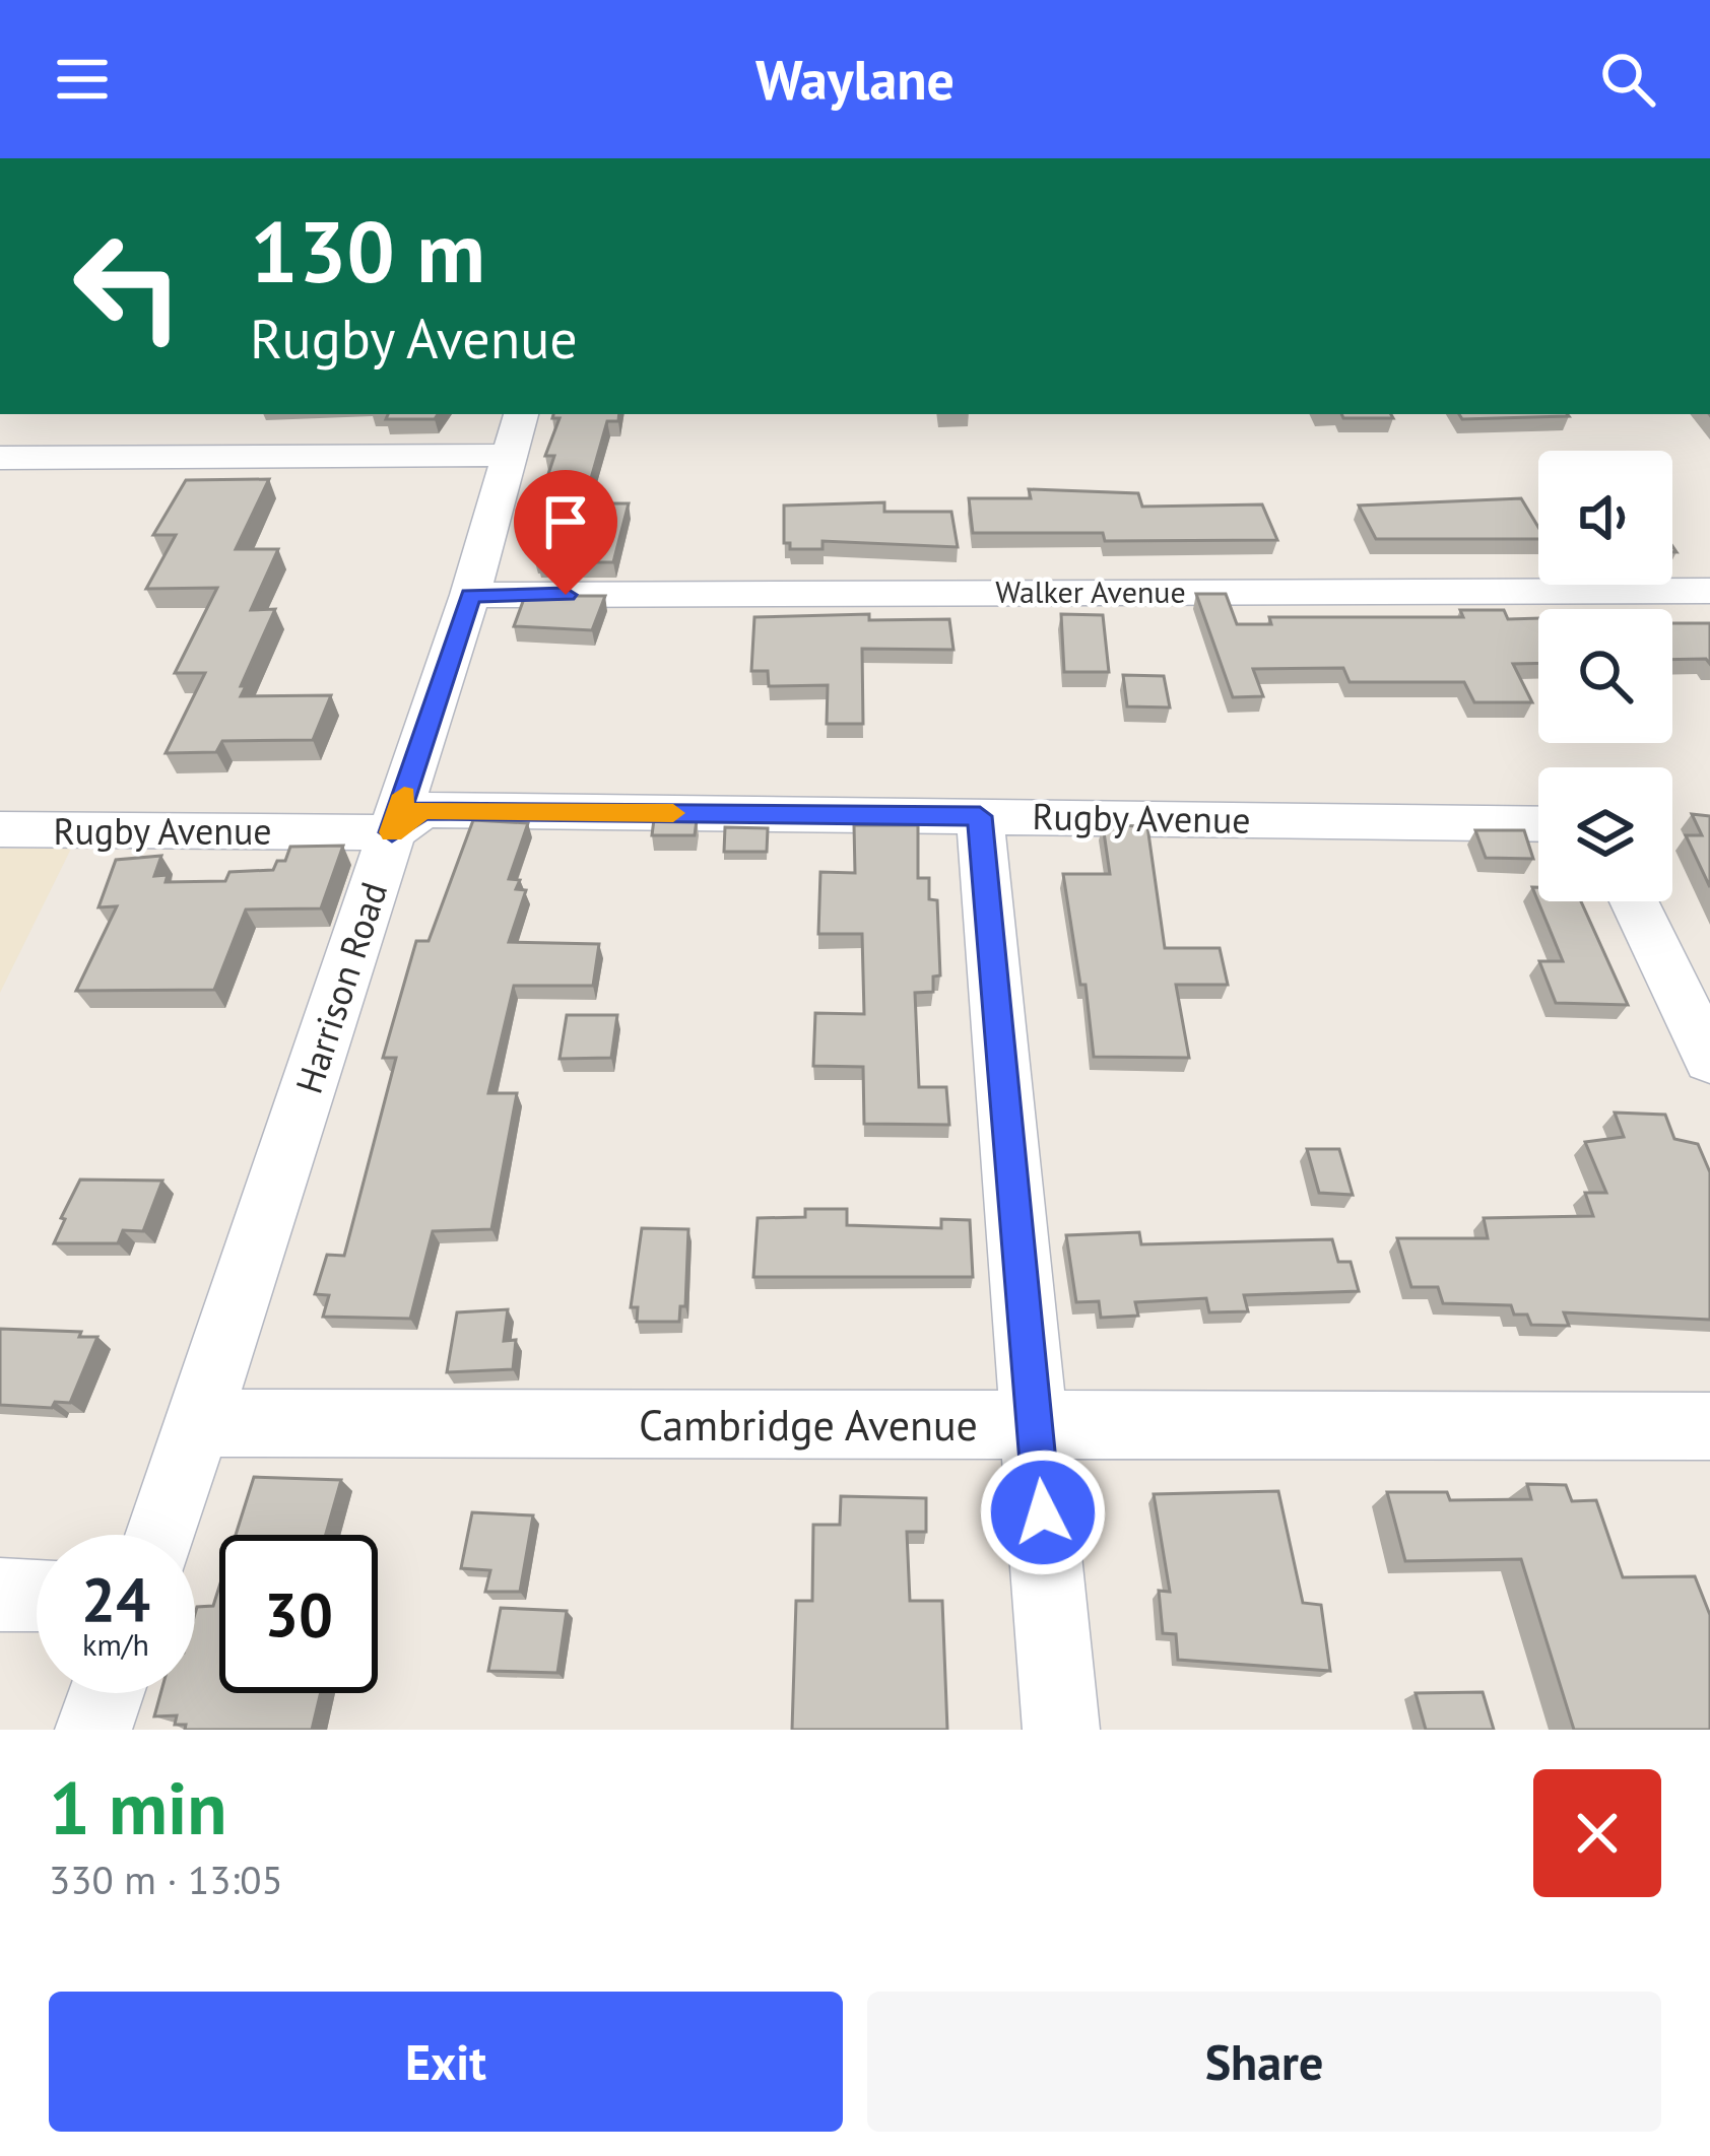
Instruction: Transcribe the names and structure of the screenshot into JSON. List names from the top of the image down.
{
  "streets": {
    "street": [
      "Walker Avenue",
      "Rugby Avenue",
      "Harrison Road",
      "Cambridge Avenue"
    ]
  },
  "crossings": [
    ["Walker Avenue", "Harrison Road"],
    ["Rugby Avenue", "Harrison Road"],
    ["Harrison Road", "Cambridge Avenue"]
  ],
  "page": {
    "header": "Waylane",
    "turn": ["130 m", "Rugby Avenue"],
    "speed": "24 km/h",
    "limit": "30",
    "heading": ["1 min", "330 m · 13:05"],
    "buttons": ["Exit", "Share"]
  }
}
